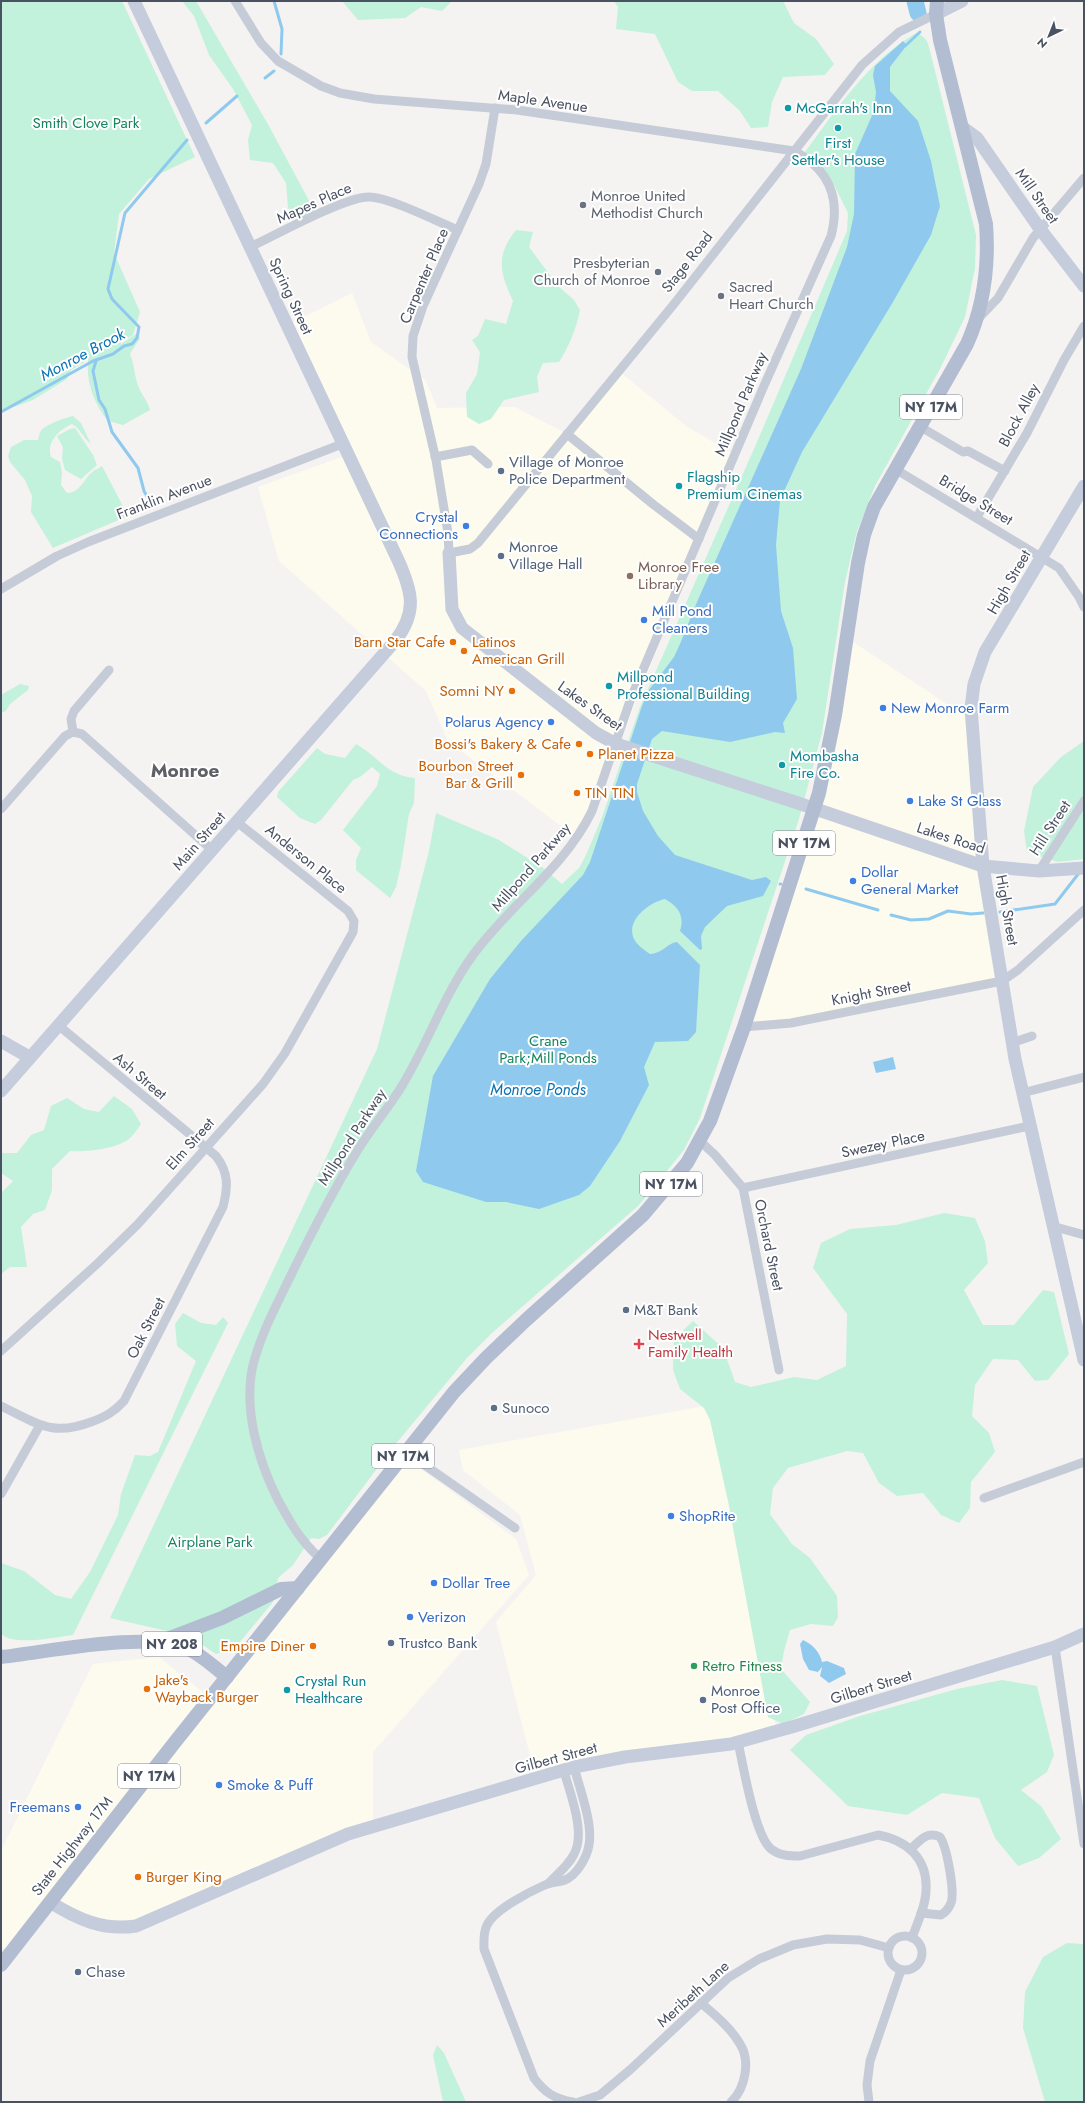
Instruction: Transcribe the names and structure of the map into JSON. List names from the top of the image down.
{
  "streets": {
    "main road": ["NY 17M", "NY 208", "State Highway 17M"],
    "street": [
      "Maple Avenue",
      "Mill Street",
      "Mapes Place",
      "Stage Road",
      "Carpenter Place",
      "Spring Street",
      "Millpond Parkway",
      "Block Alley",
      "Franklin Avenue",
      "Bridge Street",
      "High Street",
      "Lakes Street",
      "Hill Street",
      "Lakes Road",
      "Main Street",
      "Anderson Place",
      "Knight Street",
      "Ash Street",
      "Elm Street",
      "Swezey Place",
      "Orchard Street",
      "Oak Street",
      "Gilbert Street",
      "Meribeth Lane"
    ]
  },
  "crossings": [
    ["Maple Avenue", "Stage Road"],
    ["Maple Avenue", "Carpenter Place"],
    ["Maple Avenue", "Millpond Parkway"],
    ["Mill Street", "NY 17M"],
    ["Mapes Place", "Carpenter Place"],
    ["Mapes Place", "Spring Street"],
    ["Stage Road", "Carpenter Place"],
    ["Stage Road", "Millpond Parkway"],
    ["Stage Road", "NY 17M"],
    ["Stage Road", "Lakes Street"],
    ["Carpenter Place", "Lakes Street"],
    ["Spring Street", "Franklin Avenue"],
    ["Spring Street", "Main Street"],
    ["Millpond Parkway", "NY 17M"],
    ["Millpond Parkway", "Lakes Street"],
    ["Millpond Parkway", "State Highway 17M"],
    ["NY 17M", "Bridge Street"],
    ["NY 17M", "Lakes Street"],
    ["NY 17M", "Lakes Road"],
    ["NY 17M", "Knight Street"],
    ["NY 17M", "Orchard Street"],
    ["NY 17M", "State Highway 17M"],
    ["Block Alley", "Bridge Street"],
    ["Bridge Street", "High Street"],
    ["High Street", "Lakes Road"],
    ["High Street", "Knight Street"],
    ["High Street", "Swezey Place"],
    ["Lakes Street", "Lakes Road"],
    ["Hill Street", "Lakes Road"],
    ["Main Street", "Anderson Place"],
    ["Main Street", "Ash Street"],
    ["Anderson Place", "Elm Street"],
    ["Ash Street", "Elm Street"],
    ["Ash Street", "Oak Street"],
    ["Elm Street", "Oak Street"],
    ["Swezey Place", "Orchard Street"],
    ["NY 208", "State Highway 17M"],
    ["Gilbert Street", "State Highway 17M"]
  ],
  "districts": ["Monroe"],
  "water": ["Monroe Brook", "Monroe Ponds"],
  "parks": ["Smith Clove Park", "Crane Park;Mill Ponds", "Airplane Park"],
  "places": {
    "other": [
      "McGarrah's Inn",
      "First Settler's House",
      "Monroe United Methodist Church",
      "Presbyterian Church of Monroe",
      "Sacred Heart Church",
      "Village of Monroe Police Department",
      "Flagship Premium Cinemas",
      "Crystal Connections",
      "Monroe Village Hall",
      "Monroe Free Library",
      "Mill Pond Cleaners",
      "Barn Star Cafe",
      "Latinos American Grill",
      "Millpond Professional Building",
      "Somni NY",
      "New Monroe Farm",
      "Polarus Agency",
      "Bossi's Bakery & Cafe",
      "Planet Pizza",
      "Mombasha Fire Co.",
      "Bourbon Street Bar & Grill",
      "TIN TIN",
      "Lake St Glass",
      "Dollar General Market",
      "M&T Bank",
      "Sunoco",
      "ShopRite",
      "Dollar Tree",
      "Verizon",
      "Trustco Bank",
      "Empire Diner",
      "Retro Fitness",
      "Jake's Wayback Burger",
      "Crystal Run Healthcare",
      "Monroe Post Office",
      "Smoke & Puff",
      "Freemans",
      "Burger King",
      "Chase"
    ],
    "health": ["Nestwell Family Health"]
  },
  "north": "bottom left"
}
